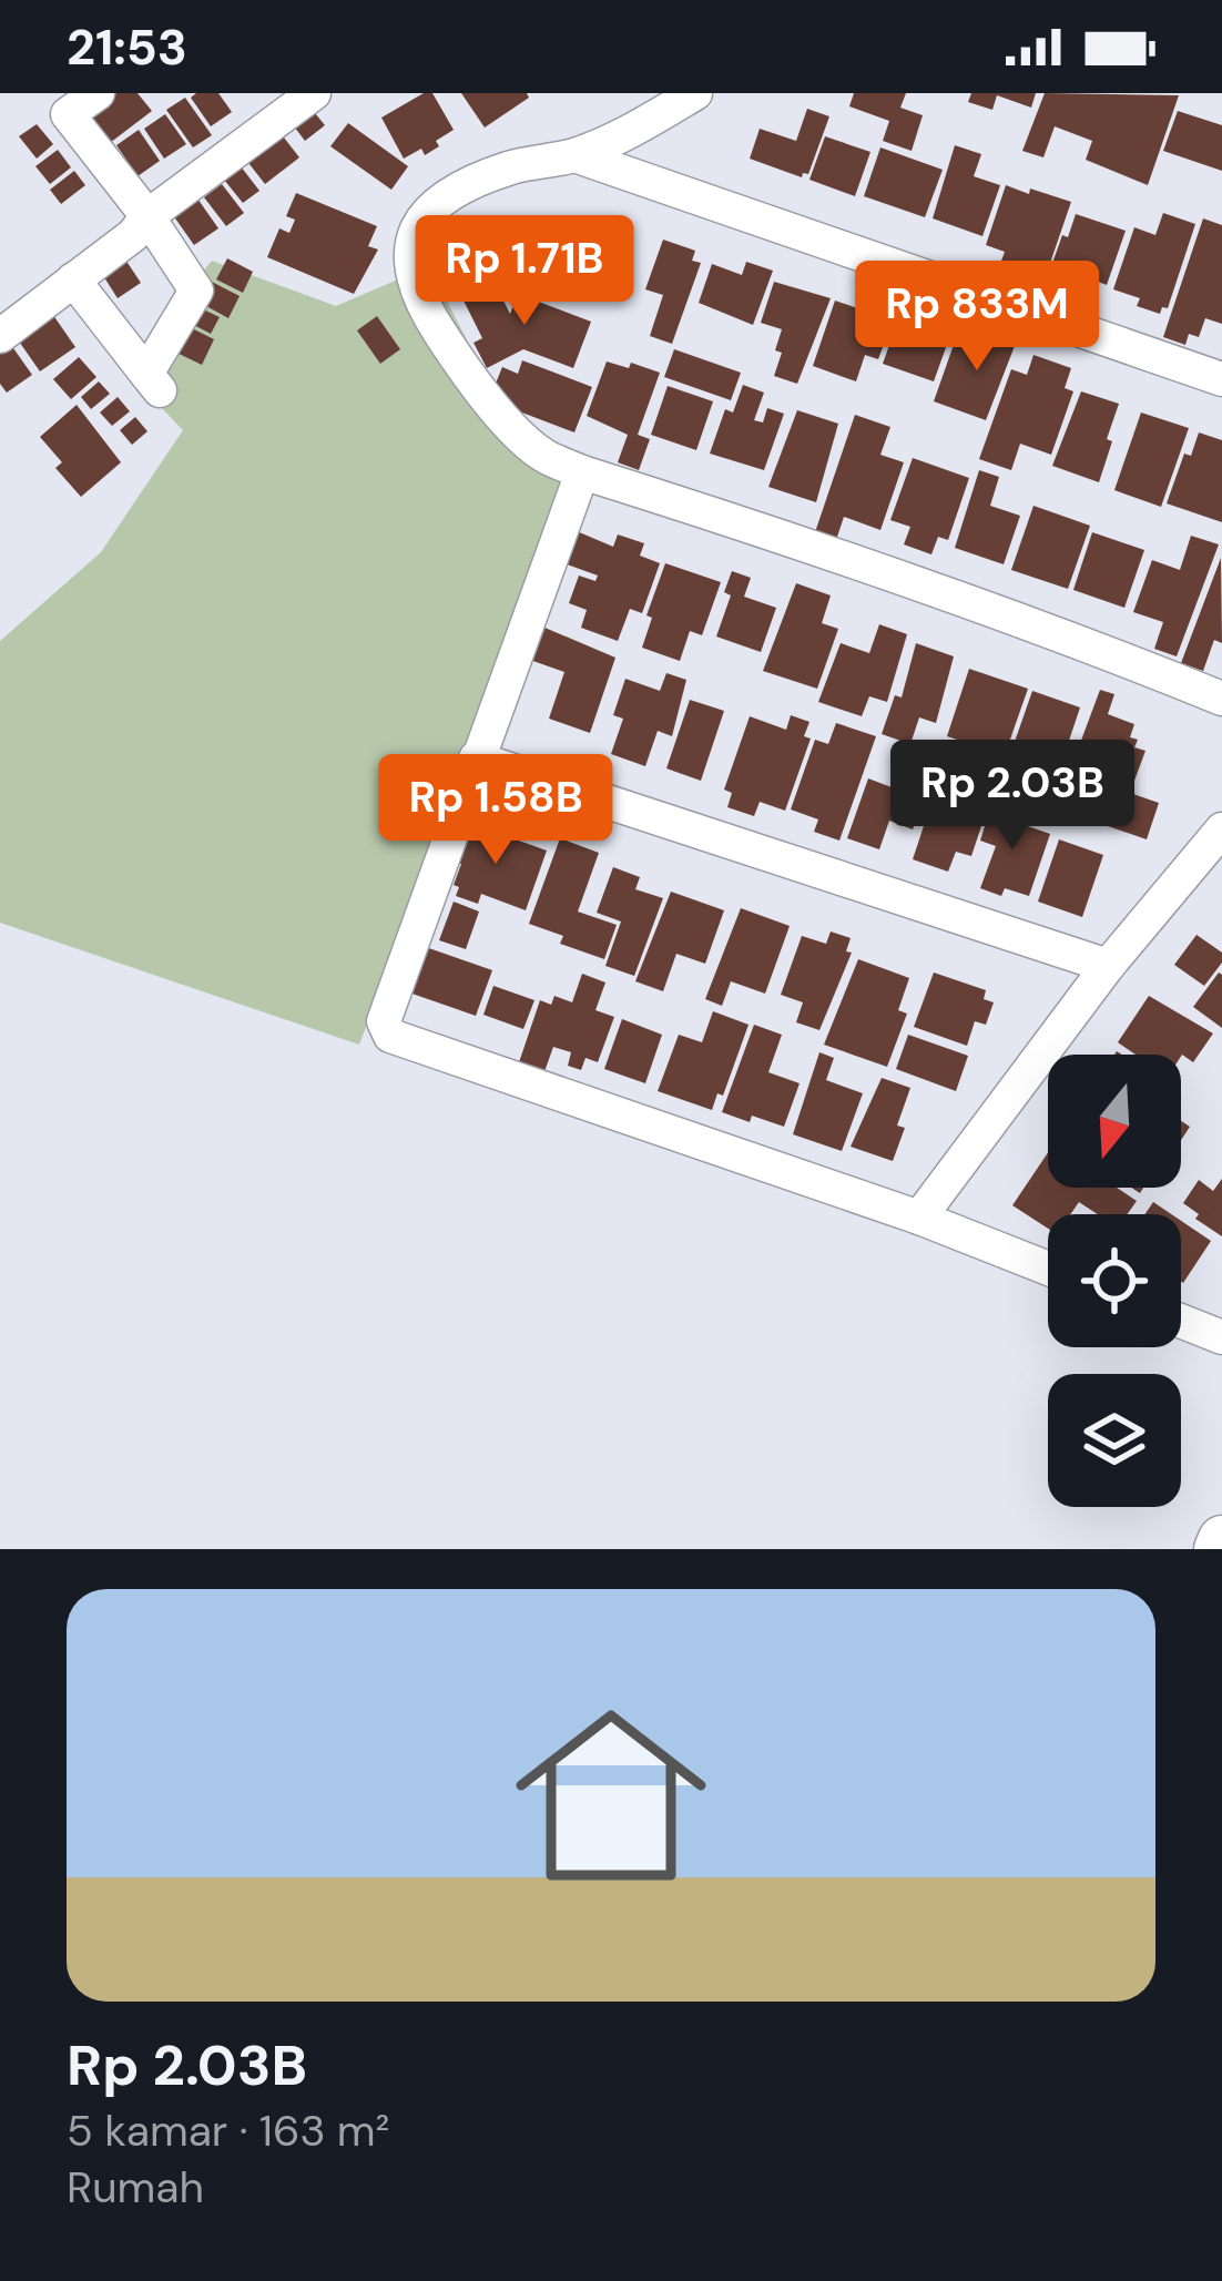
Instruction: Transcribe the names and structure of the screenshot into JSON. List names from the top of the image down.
{
  "north": "bottom",
  "page": {
    "status": "21:53",
    "price": [
      "Rp 1.71B",
      "Rp 833M",
      "Rp 2.03B",
      "Rp 1.58B"
    ],
    "list": [
      {
        "name": "Rp 2.03B",
        "note": "5 kamar · 163 m² · Rumah"
      }
    ]
  }
}
